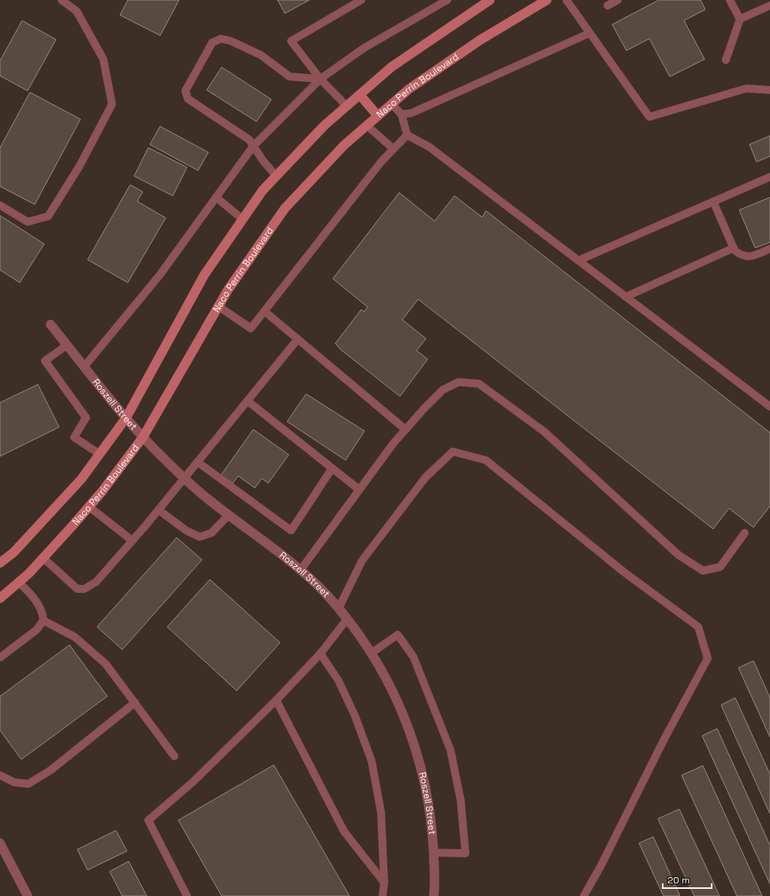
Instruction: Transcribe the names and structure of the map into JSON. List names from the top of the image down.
{
  "streets": {
    "main road": ["Naco Perrin Boulevard"],
    "street": ["Roszell Street"]
  },
  "crossings": [
    ["Naco Perrin Boulevard", "Roszell Street"]
  ],
  "scale_bar": "20 m"
}
